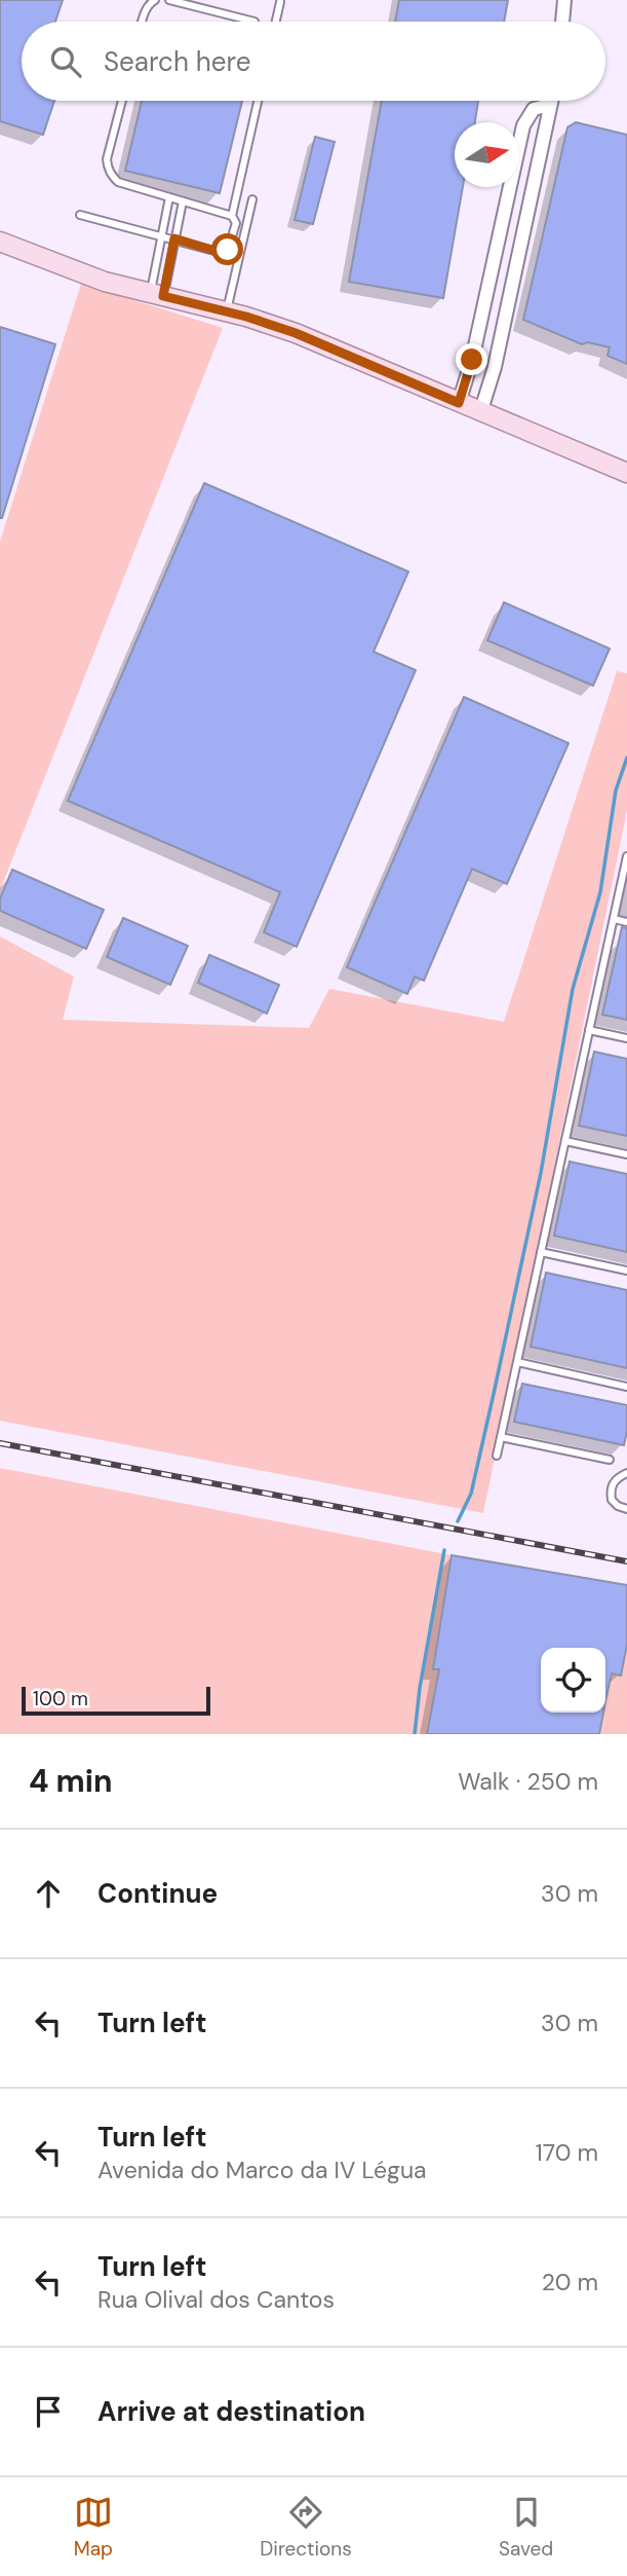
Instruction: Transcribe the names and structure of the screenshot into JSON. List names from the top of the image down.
{
  "scale_bar": "100 m",
  "north": "right",
  "page": {
    "search": "Search here",
    "scale": "100 m",
    "heading": ["4 min", "Walk · 250 m"],
    "list": [
      ["Continue", "30 m"],
      ["Turn left", "30 m"],
      ["Turn left", "Avenida do Marco da IV Légua", "170 m"],
      ["Turn left", "Rua Olival dos Cantos", "20 m"],
      "Arrive at destination"
    ],
    "nav": ["Map", "Directions", "Saved"]
  }
}
